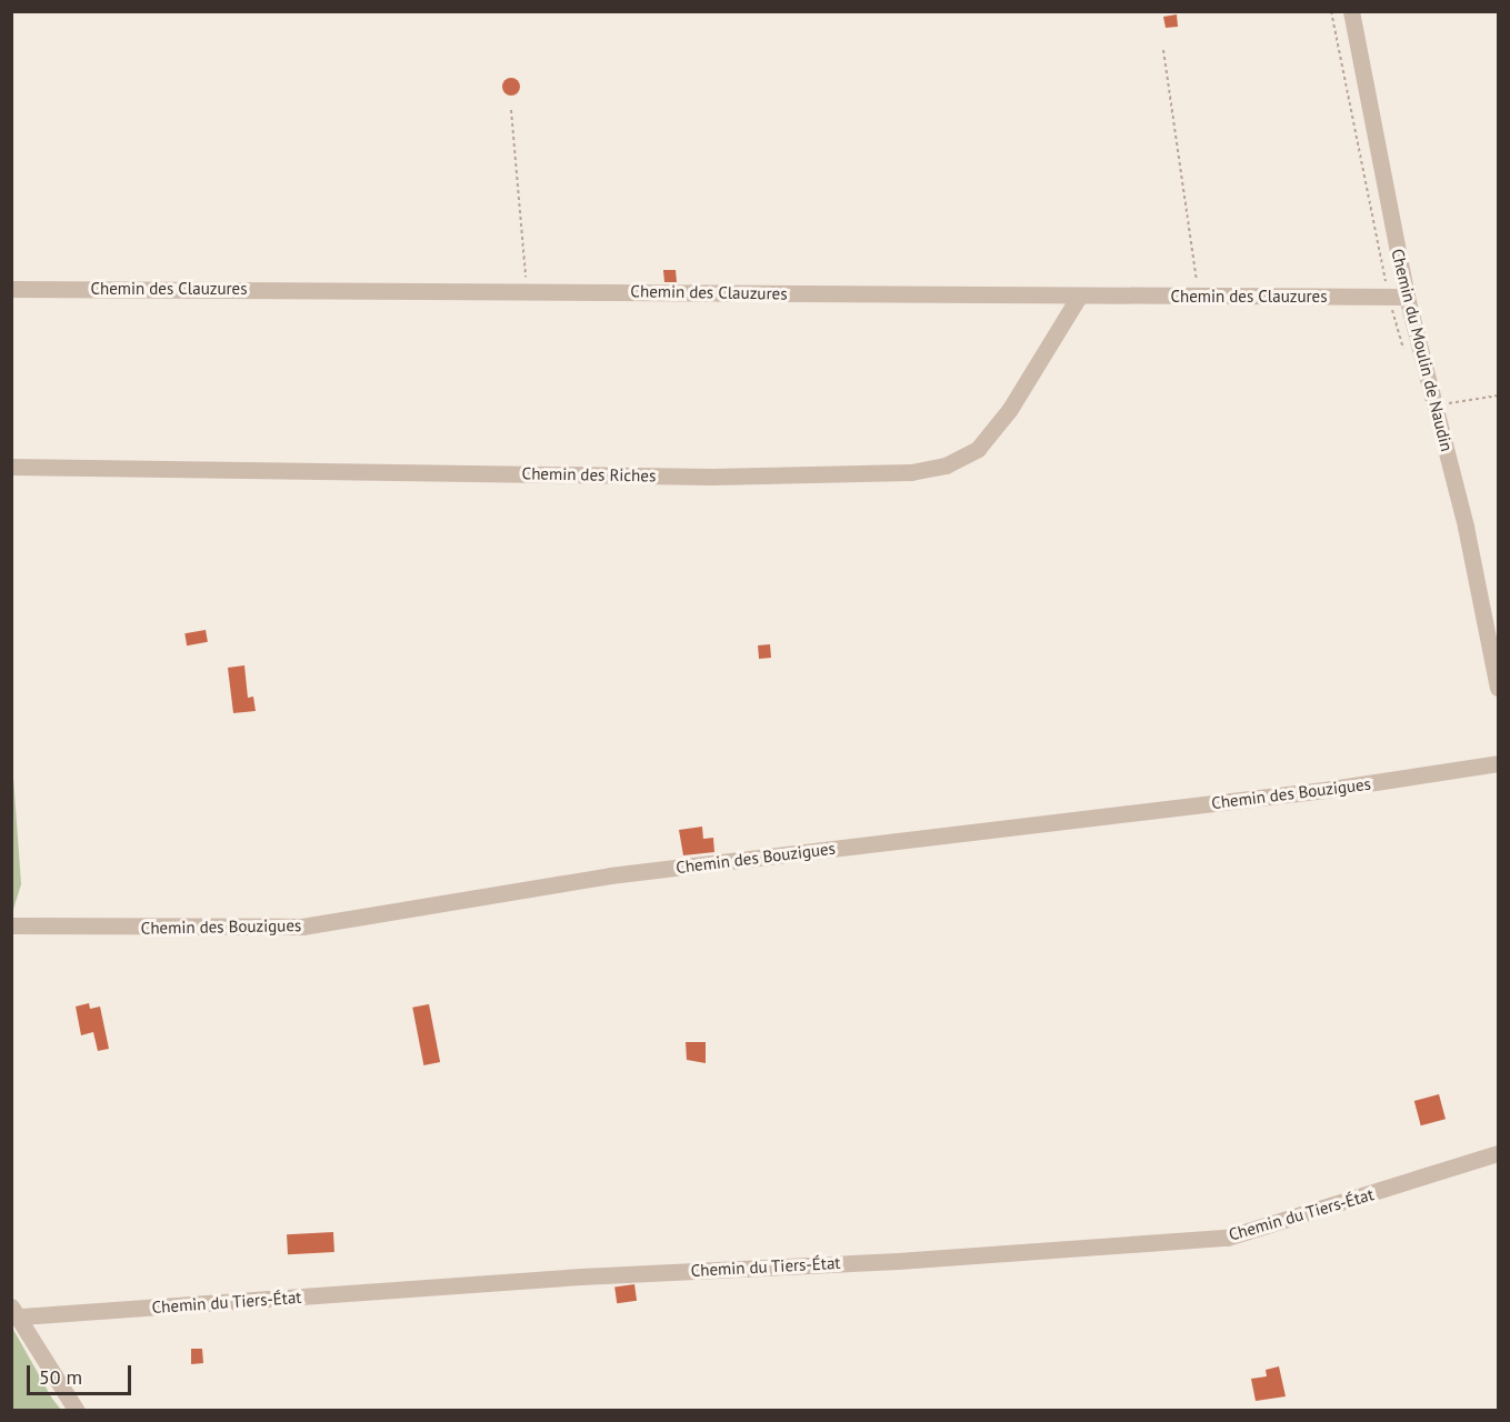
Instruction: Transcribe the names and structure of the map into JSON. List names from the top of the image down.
{
  "streets": {
    "street": [
      "Chemin des Clauzures",
      "Chemin du Moulin de Naudin",
      "Chemin des Riches",
      "Chemin des Bouzigues",
      "Chemin du Tiers-État"
    ]
  },
  "crossings": [
    ["Chemin des Clauzures", "Chemin du Moulin de Naudin"],
    ["Chemin des Clauzures", "Chemin des Riches"]
  ],
  "scale_bar": "50 m"
}
